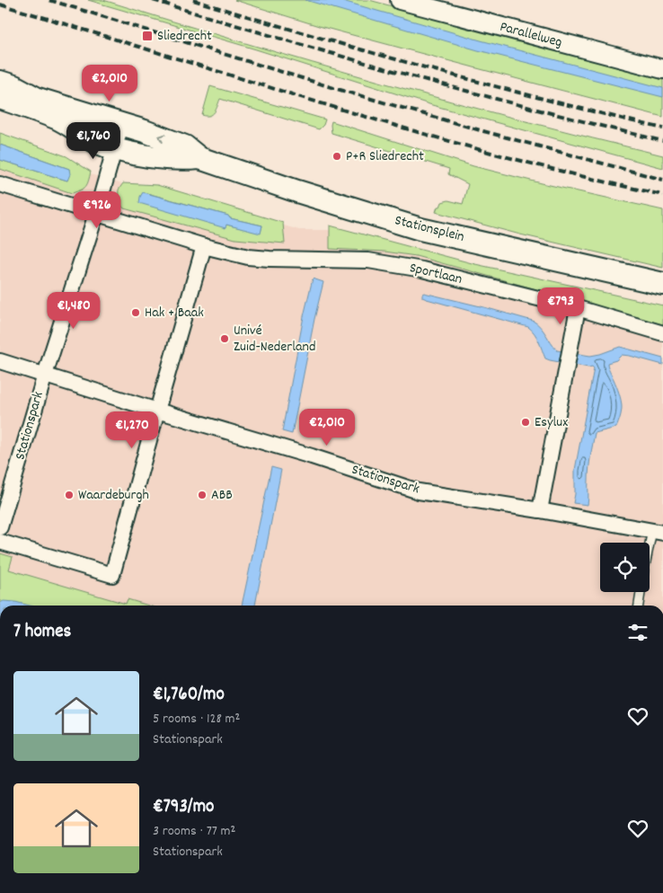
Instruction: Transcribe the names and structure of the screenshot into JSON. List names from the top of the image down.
{
  "streets": {
    "main road": ["Stationsplein"],
    "street": ["Parallelweg", "Sportlaan", "Stationspark"]
  },
  "crossings": [
    ["Stationsplein", "Stationspark"]
  ],
  "places": {
    "transit": ["Sliedrecht"],
    "other": [
      "P+R Sliedrecht",
      "Hak + Baak",
      "Univé Zuid-Nederland",
      "Esylux",
      "Waardeburgh",
      "ABB"
    ]
  },
  "page": {
    "price": [
      "€2,010",
      "€1,760",
      "€926",
      "€793",
      "€1,480",
      "€2,010",
      "€1,270"
    ],
    "heading": "7 homes",
    "list": [
      {
        "name": "€1,760/mo",
        "note": "5 rooms · 128 m² · Stationspark"
      },
      {
        "name": "€793/mo",
        "note": "3 rooms · 77 m² · Stationspark"
      }
    ]
  }
}
